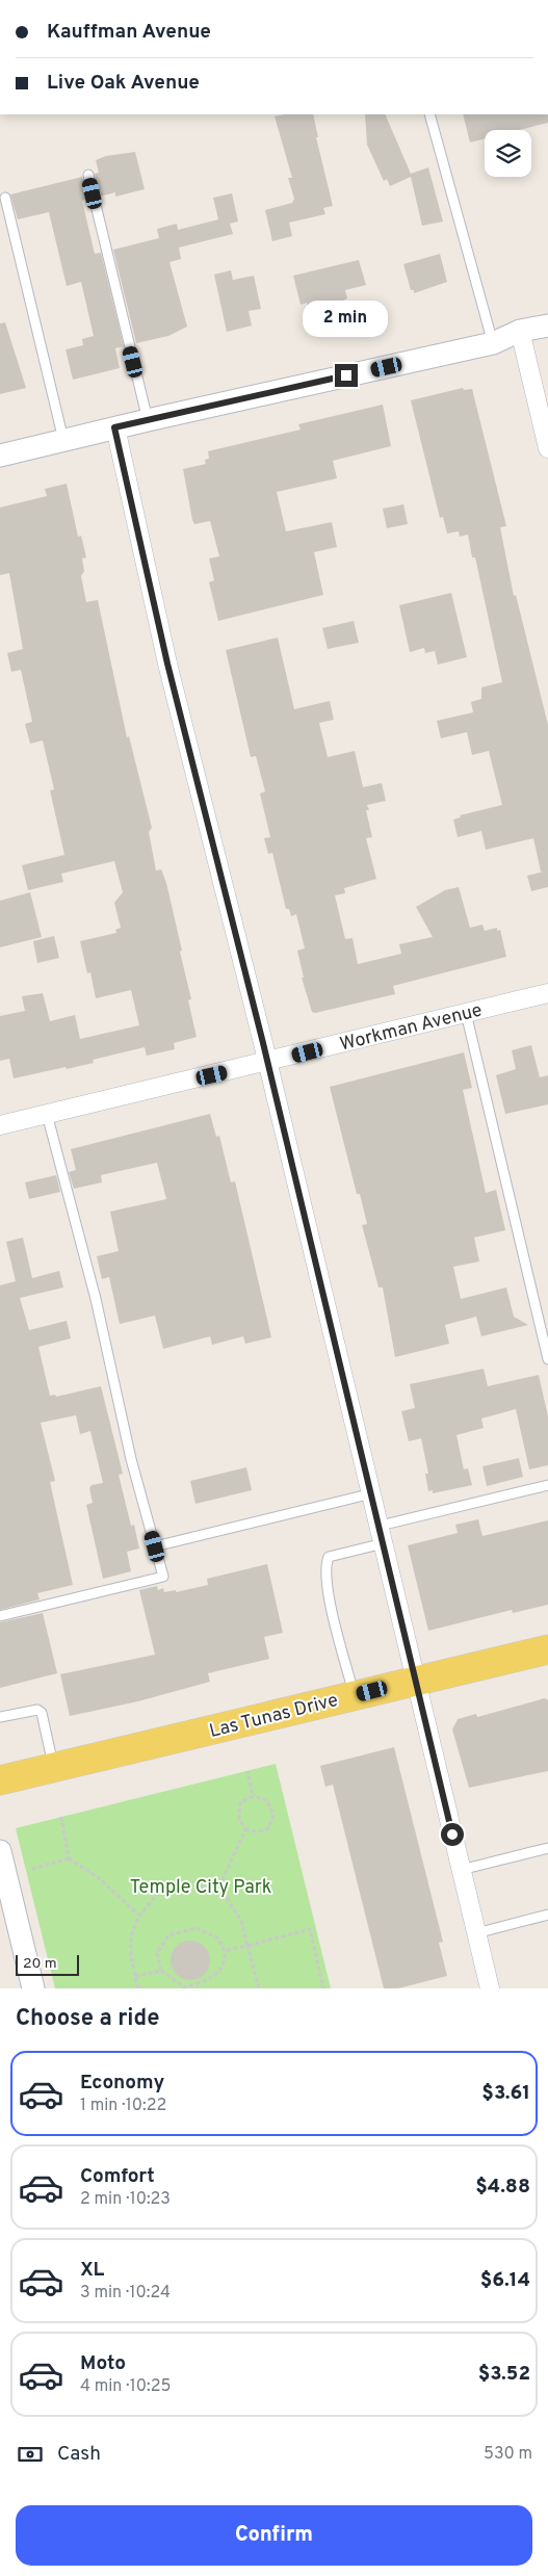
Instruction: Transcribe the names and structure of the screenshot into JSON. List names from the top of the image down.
{
  "streets": {
    "main road": ["Las Tunas Drive"],
    "street": ["Workman Avenue"]
  },
  "parks": ["Temple City Park"],
  "scale_bar": "20 m",
  "page": {
    "banner": ["Kauffman Avenue", "Live Oak Avenue"],
    "bubble": "2 min",
    "scale": "20 m",
    "heading": "Choose a ride",
    "list": [
      {
        "name": "Economy",
        "note": "1 min · 10:22",
        "value": "$3.61"
      },
      {
        "name": "Comfort",
        "note": "2 min · 10:23",
        "value": "$4.88"
      },
      {
        "name": "XL",
        "note": "3 min · 10:24",
        "value": "$6.14"
      },
      {
        "name": "Moto",
        "note": "4 min · 10:25",
        "value": "$3.52"
      }
    ],
    "pay": ["Cash", "530 m"],
    "buttons": "Confirm"
  }
}
